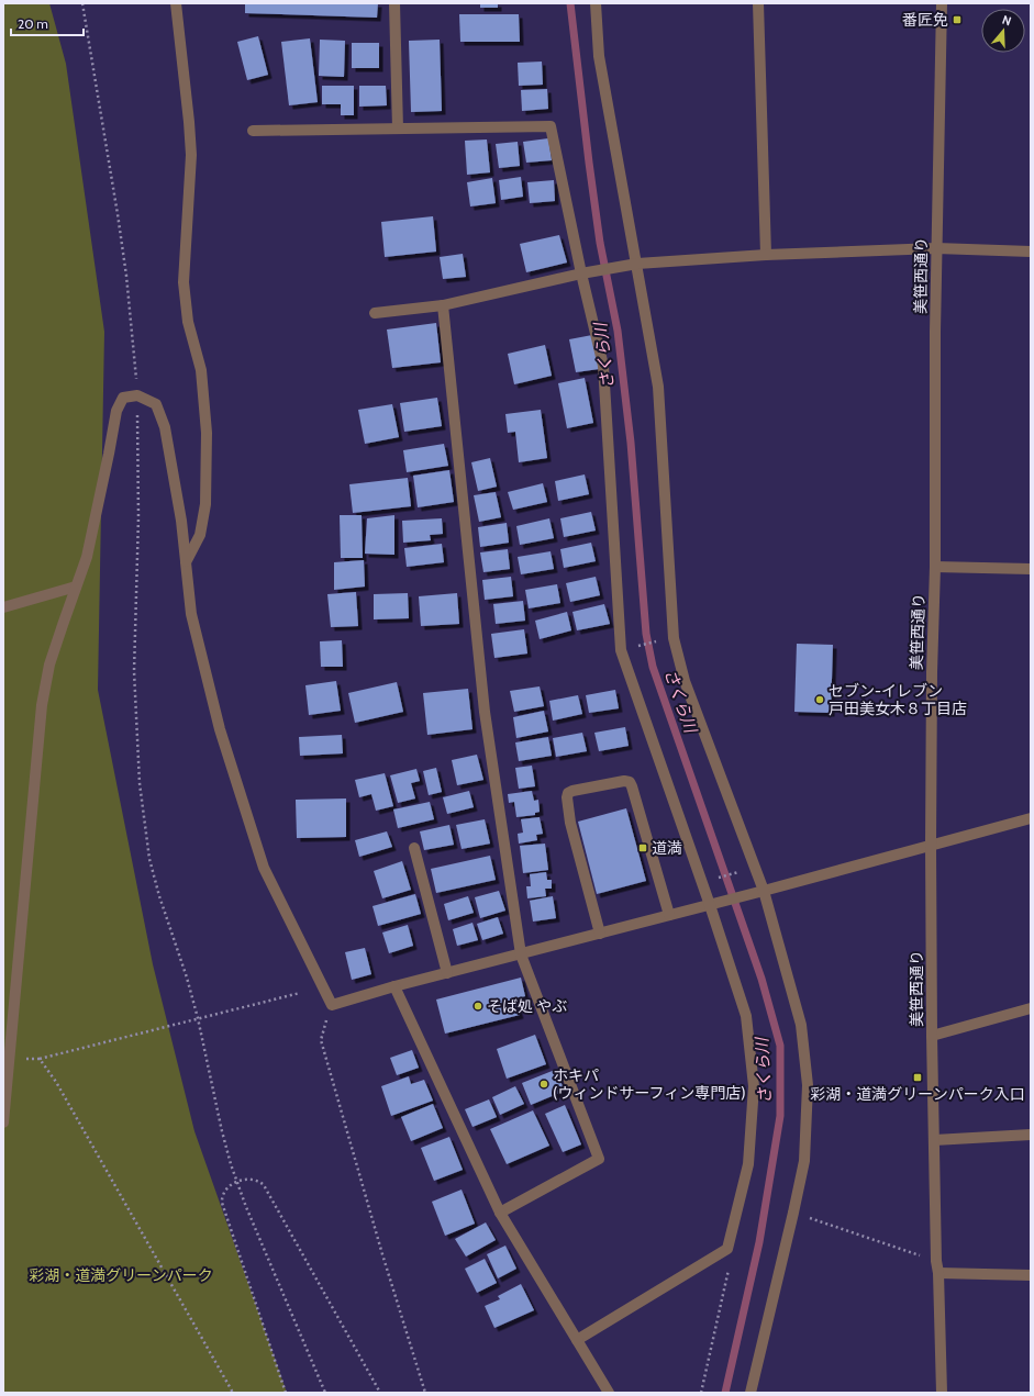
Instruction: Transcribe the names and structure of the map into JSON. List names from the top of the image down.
{
  "streets": {
    "street": ["美笹西通り"]
  },
  "water": ["さくら川"],
  "parks": ["彩湖・道満グリーンパーク"],
  "places": {
    "transit": ["番匠免", "道満", "彩湖・道満グリーンパーク入口"],
    "other": ["セブン-イレブン 戸田美女木８丁目店", "そば処 やぶ", "ホキパ (ウィンドサーフィン専門店)"]
  },
  "scale_bar": "20 m",
  "north": "top"
}
